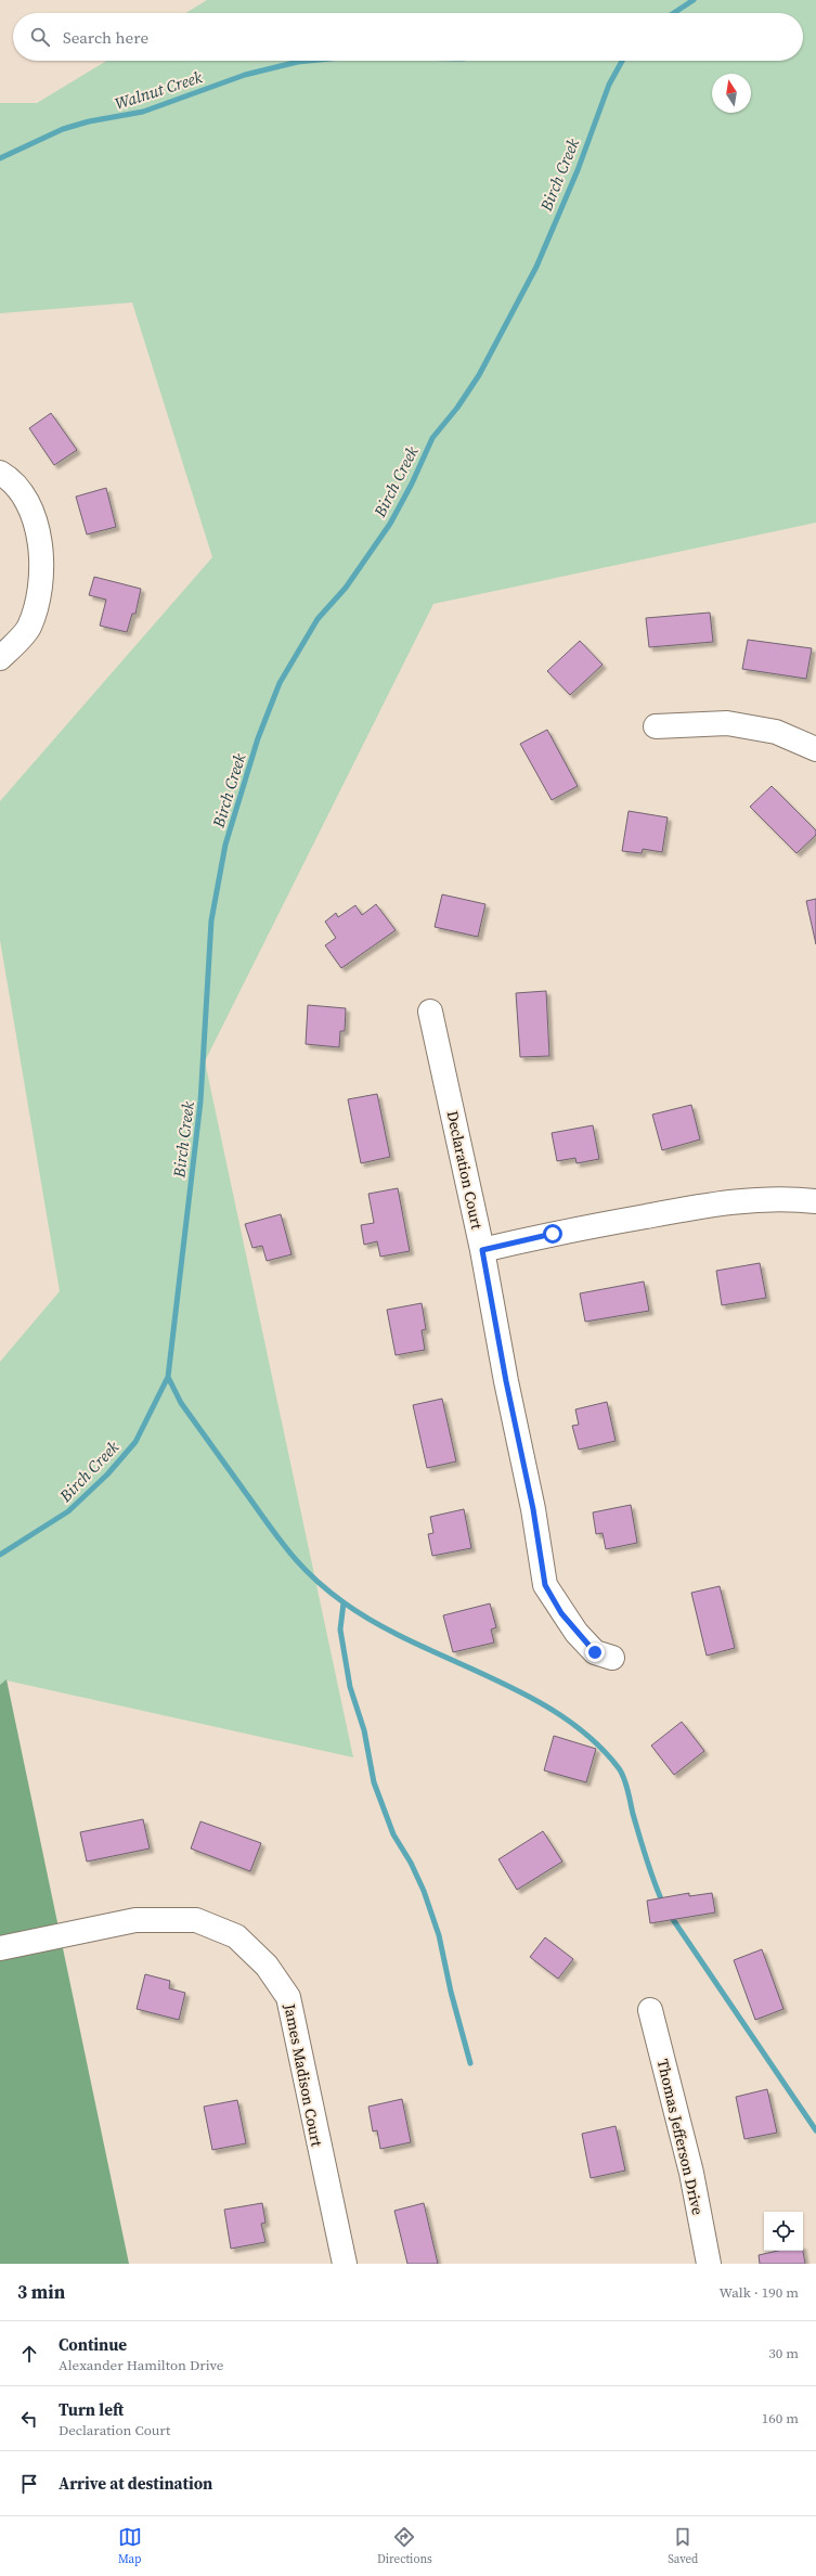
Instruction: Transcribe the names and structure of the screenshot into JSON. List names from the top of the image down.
{
  "streets": {
    "street": ["Declaration Court", "James Madison Court", "Thomas Jefferson Drive"]
  },
  "water": ["Walnut Creek", "Birch Creek"],
  "north": "top",
  "page": {
    "search": "Search here",
    "heading": ["3 min", "Walk · 190 m"],
    "list": [
      ["Continue", "Alexander Hamilton Drive", "30 m"],
      ["Turn left", "Declaration Court", "160 m"],
      "Arrive at destination"
    ],
    "nav": ["Map", "Directions", "Saved"]
  }
}
